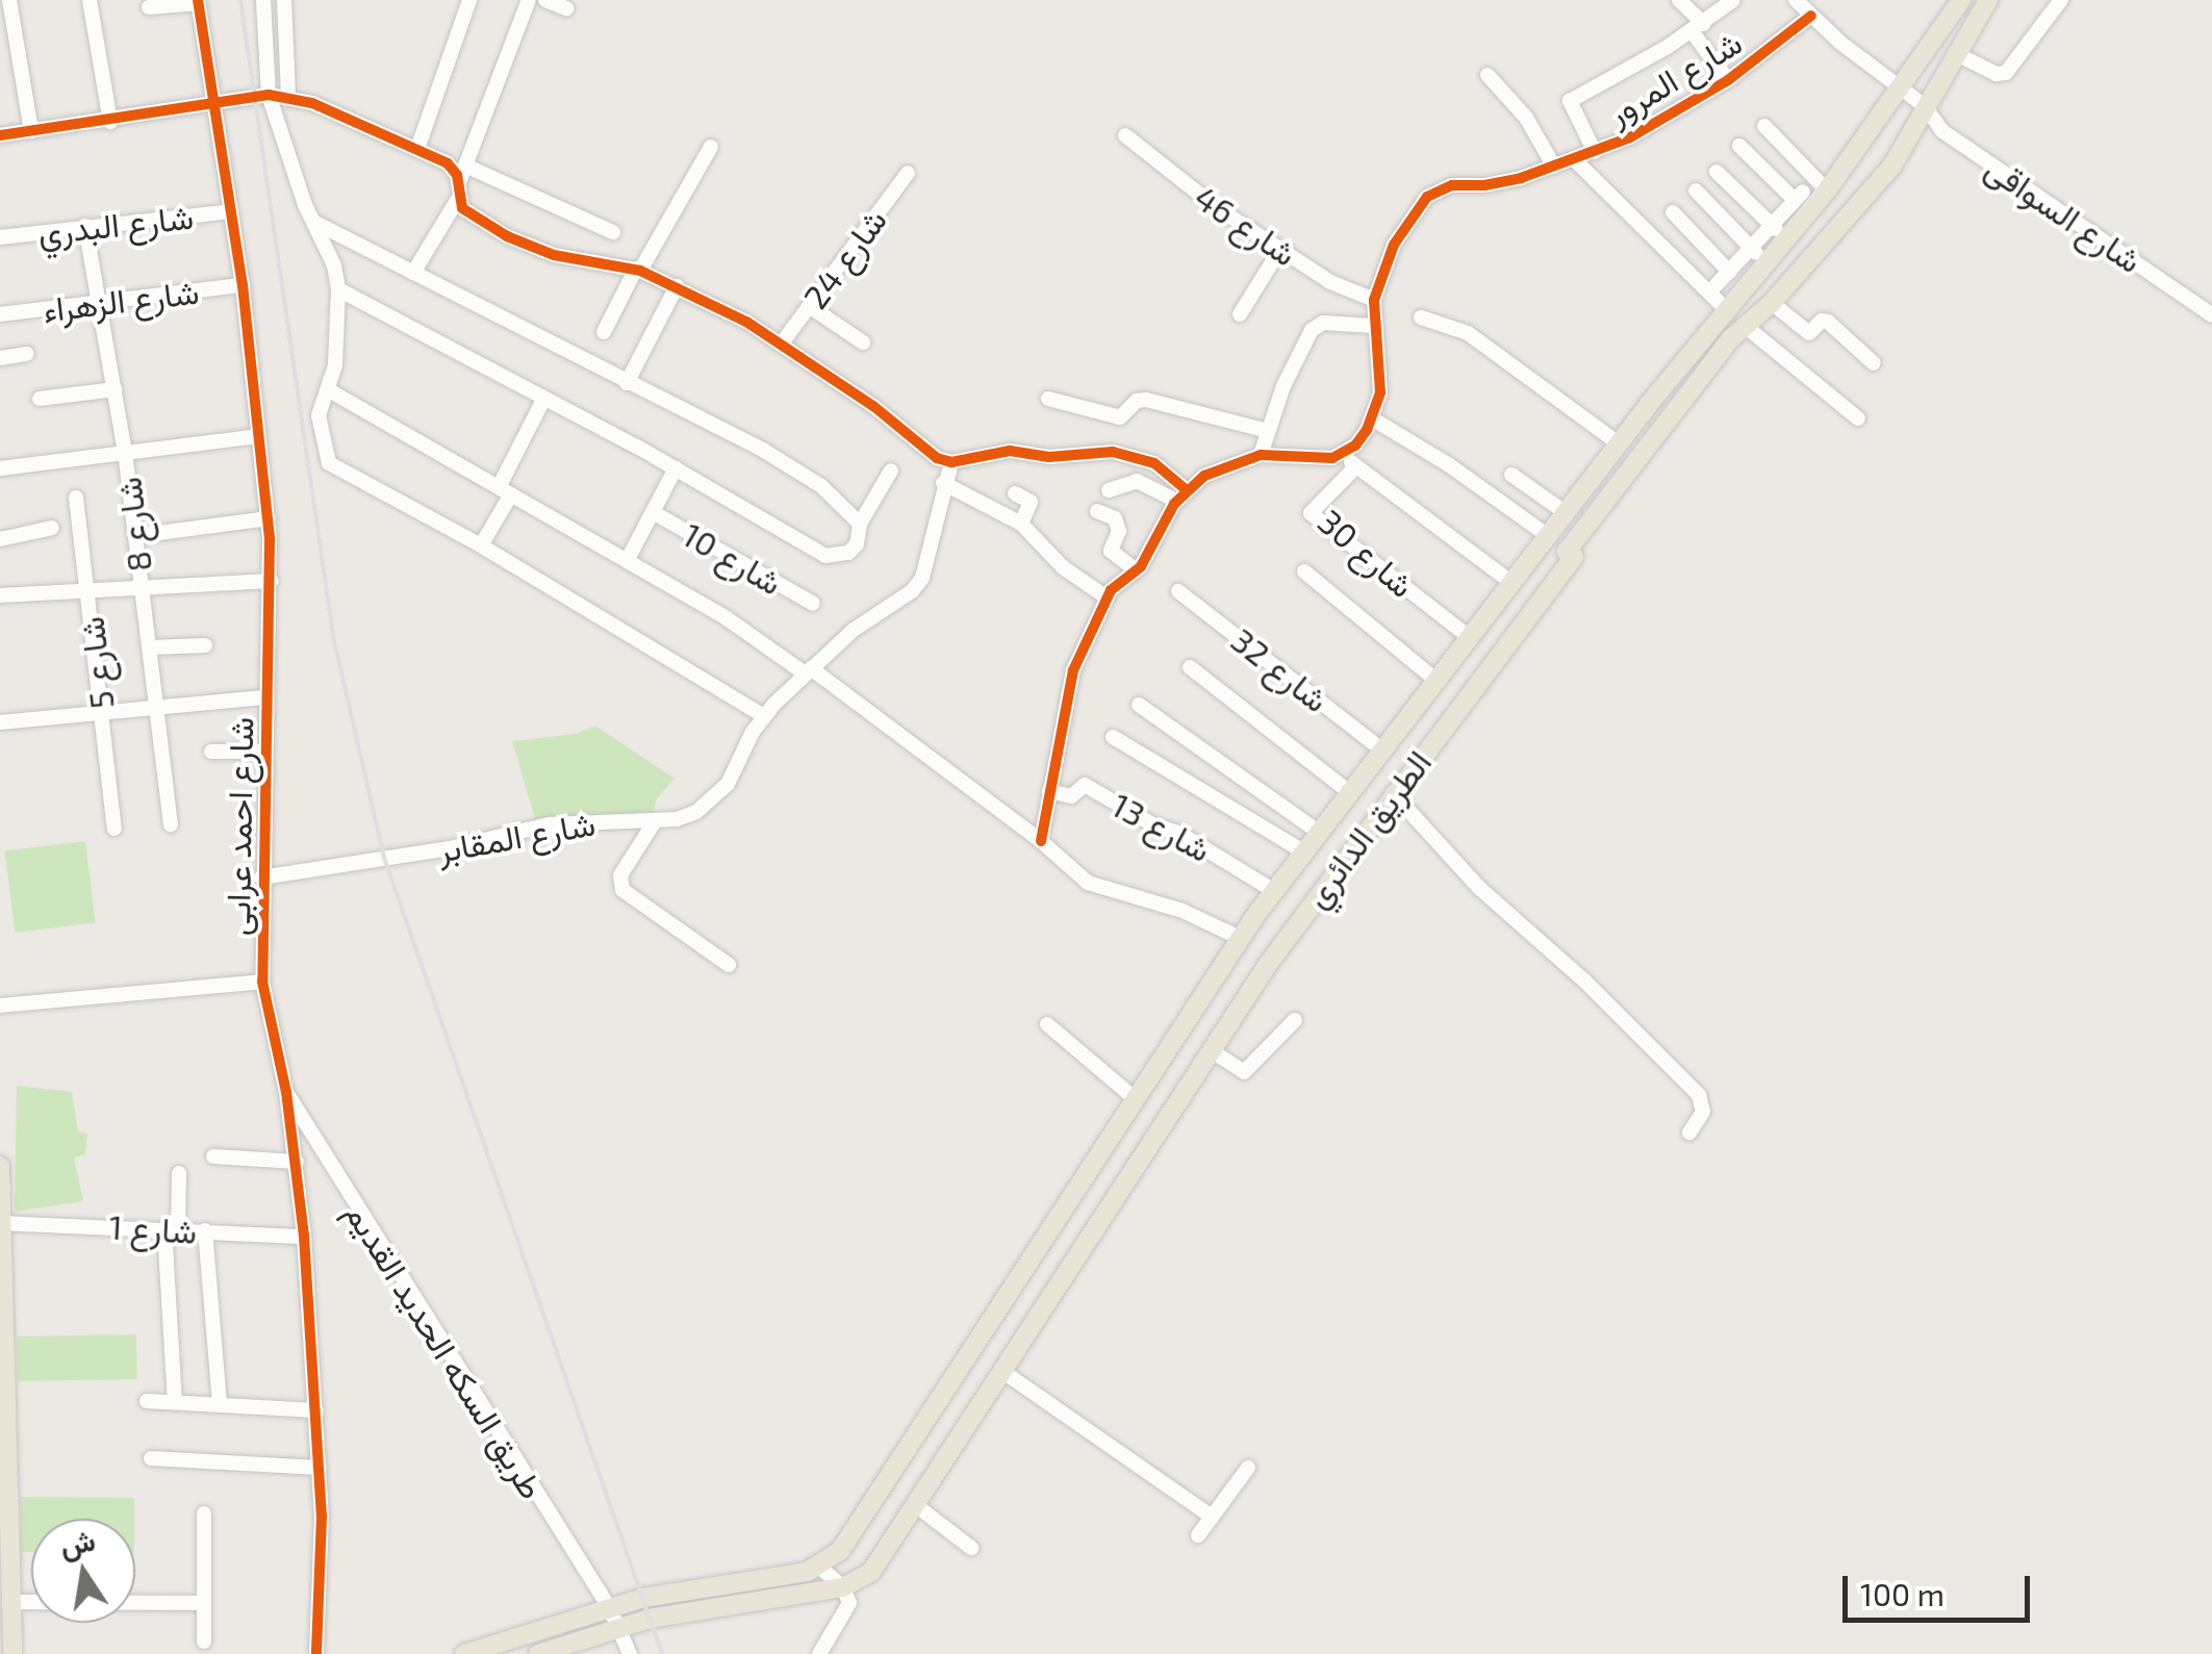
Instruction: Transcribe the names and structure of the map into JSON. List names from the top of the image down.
{
  "streets": {
    "main road": ["الطريق الدائري"],
    "street": [
      "شارع المرور",
      "شارع السواقى",
      "شارع البدري",
      "شارع 46",
      "شارع 24",
      "شارع الزهراء",
      "شارع 8",
      "شارع 30",
      "شارع 10",
      "شارع 5",
      "شارع 32",
      "شارع احمد عرابى",
      "شارع 13",
      "شارع المقابر",
      "شارع 1",
      "طريق السكه الحديد القديم"
    ]
  },
  "crossings": [
    ["شارع المرور", "شارع السواقى"],
    ["شارع المرور", "شارع 46"],
    ["شارع السواقى", "الطريق الدائري"],
    ["شارع البدري", "شارع 8"],
    ["شارع البدري", "شارع احمد عرابى"],
    ["شارع الزهراء", "شارع 8"],
    ["شارع الزهراء", "شارع احمد عرابى"],
    ["شارع 30", "الطريق الدائري"],
    ["شارع 32", "الطريق الدائري"],
    ["شارع احمد عرابى", "شارع المقابر"],
    ["شارع احمد عرابى", "شارع 1"],
    ["شارع احمد عرابى", "طريق السكه الحديد القديم"],
    ["شارع 13", "الطريق الدائري"],
    ["الطريق الدائري", "طريق السكه الحديد القديم"]
  ],
  "scale_bar": "100 m",
  "north": "top"
}
